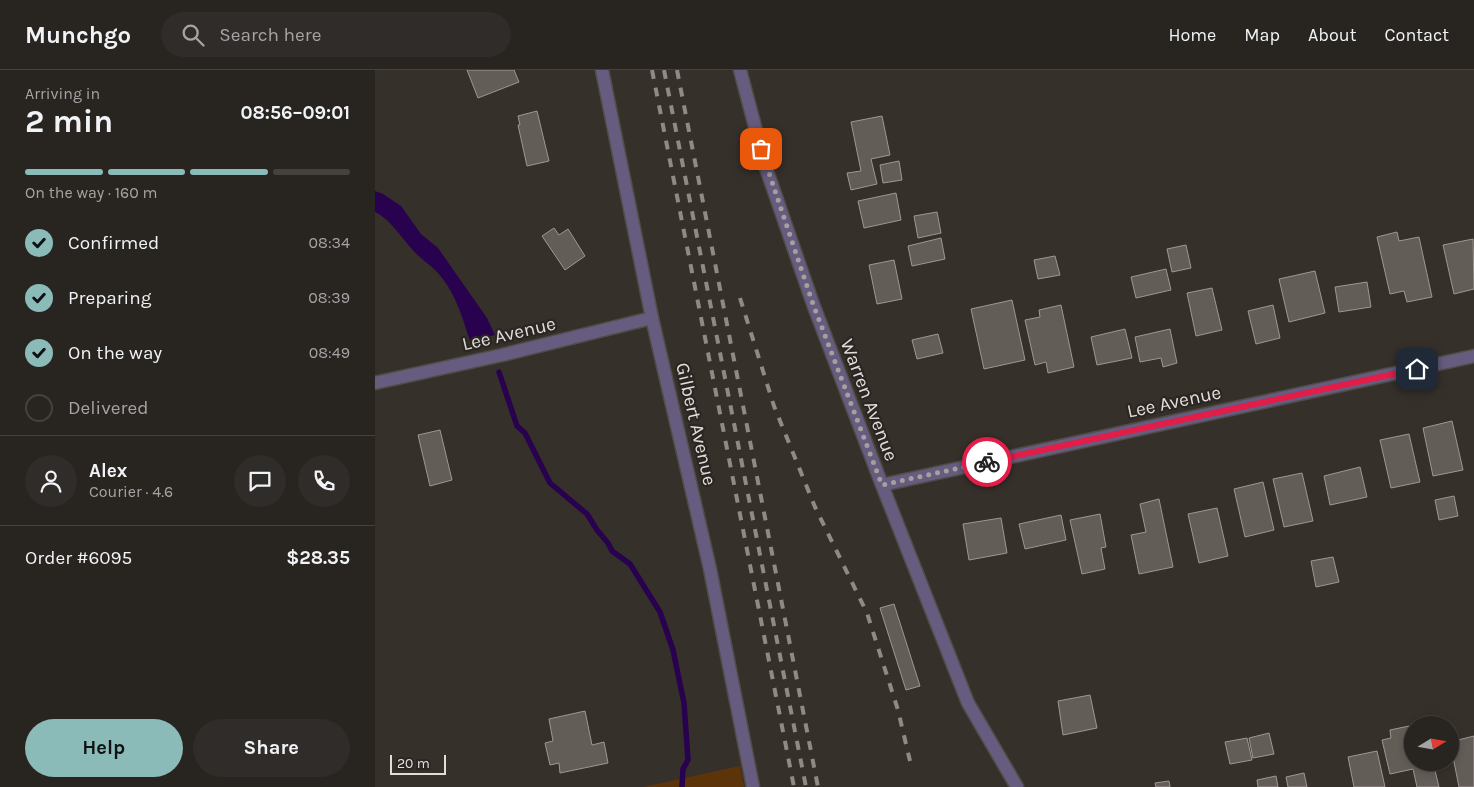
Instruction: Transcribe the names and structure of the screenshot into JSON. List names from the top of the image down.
{
  "streets": {
    "street": ["Lee Avenue", "Warren Avenue", "Gilbert Avenue"]
  },
  "crossings": [
    ["Lee Avenue", "Warren Avenue"],
    ["Lee Avenue", "Gilbert Avenue"]
  ],
  "scale_bar": "20 m",
  "north": "right",
  "page": {
    "header": "Munchgo",
    "search": "Search here",
    "nav": [
      "Home",
      "Map",
      "About",
      "Contact"
    ],
    "heading": ["2 min", "Arriving in", "08:56–09:01"],
    "panel": [
      "Alex",
      "Courier · 4.6",
      "Order #6095",
      "$28.35"
    ],
    "bar": "On the way · 160 m",
    "list": [
      ["Confirmed", "08:34"],
      ["Preparing", "08:39"],
      ["On the way", "08:49"],
      "Delivered"
    ],
    "buttons": ["Help", "Share"],
    "scale": "20 m"
  }
}
